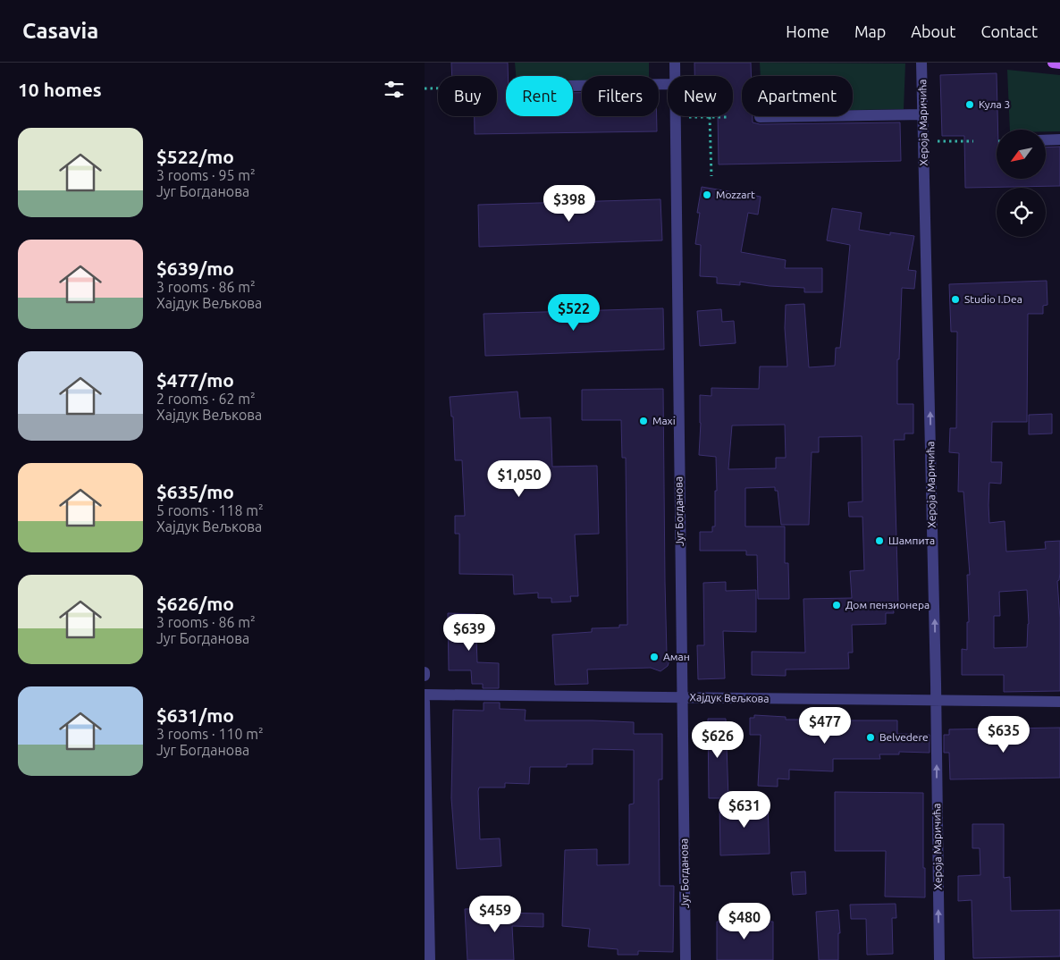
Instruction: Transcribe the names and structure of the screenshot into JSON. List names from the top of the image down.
{
  "streets": {
    "street": ["Хероја Маричића", "Југ Богданова", "Хајдук Вељкова"]
  },
  "crossings": [
    ["Хероја Маричића", "Хајдук Вељкова"],
    ["Југ Богданова", "Хајдук Вељкова"]
  ],
  "one_way": ["Хероја Маричића"],
  "places": [
    "Кула 3",
    "Mozzart",
    "Studio I.Dea",
    "Maxi",
    "Шампита",
    "Дом пензионера",
    "Аман",
    "Belvedere"
  ],
  "north": "bottom left",
  "page": {
    "header": "Casavia",
    "nav": [
      "Home",
      "Map",
      "About",
      "Contact"
    ],
    "heading": "10 homes",
    "chip": [
      "Buy",
      "Rent",
      "Filters",
      "New",
      "Apartment"
    ],
    "list": [
      {
        "name": "$522/mo",
        "note": "3 rooms · 95 m² · Југ Богданова"
      },
      {
        "name": "$639/mo",
        "note": "3 rooms · 86 m² · Хајдук Вељкова"
      },
      {
        "name": "$477/mo",
        "note": "2 rooms · 62 m² · Хајдук Вељкова"
      },
      {
        "name": "$635/mo",
        "note": "5 rooms · 118 m² · Хајдук Вељкова"
      },
      {
        "name": "$626/mo",
        "note": "3 rooms · 86 m² · Југ Богданова"
      },
      {
        "name": "$631/mo",
        "note": "3 rooms · 110 m² · Југ Богданова"
      }
    ],
    "price": [
      "$398",
      "$522",
      "$1,050",
      "$639",
      "$477",
      "$635",
      "$626",
      "$631",
      "$459",
      "$480"
    ]
  }
}
